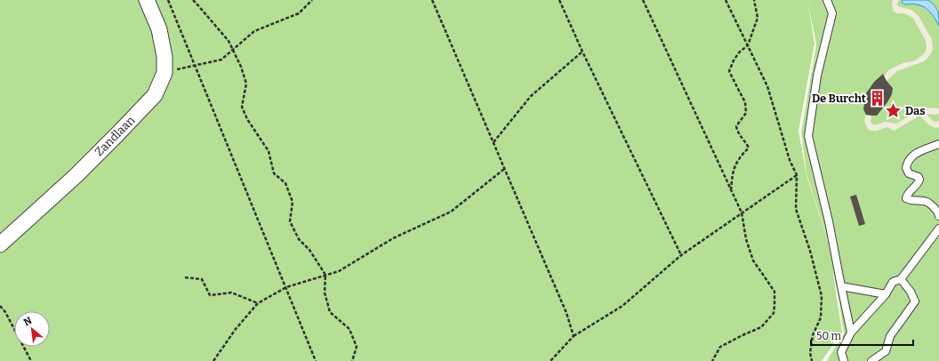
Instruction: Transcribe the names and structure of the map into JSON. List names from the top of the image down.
{
  "streets": {
    "street": ["Zandlaan"]
  },
  "places": {
    "building": ["De Burcht"],
    "place": ["Das"]
  },
  "scale_bar": "50 m",
  "north": "top left"
}
